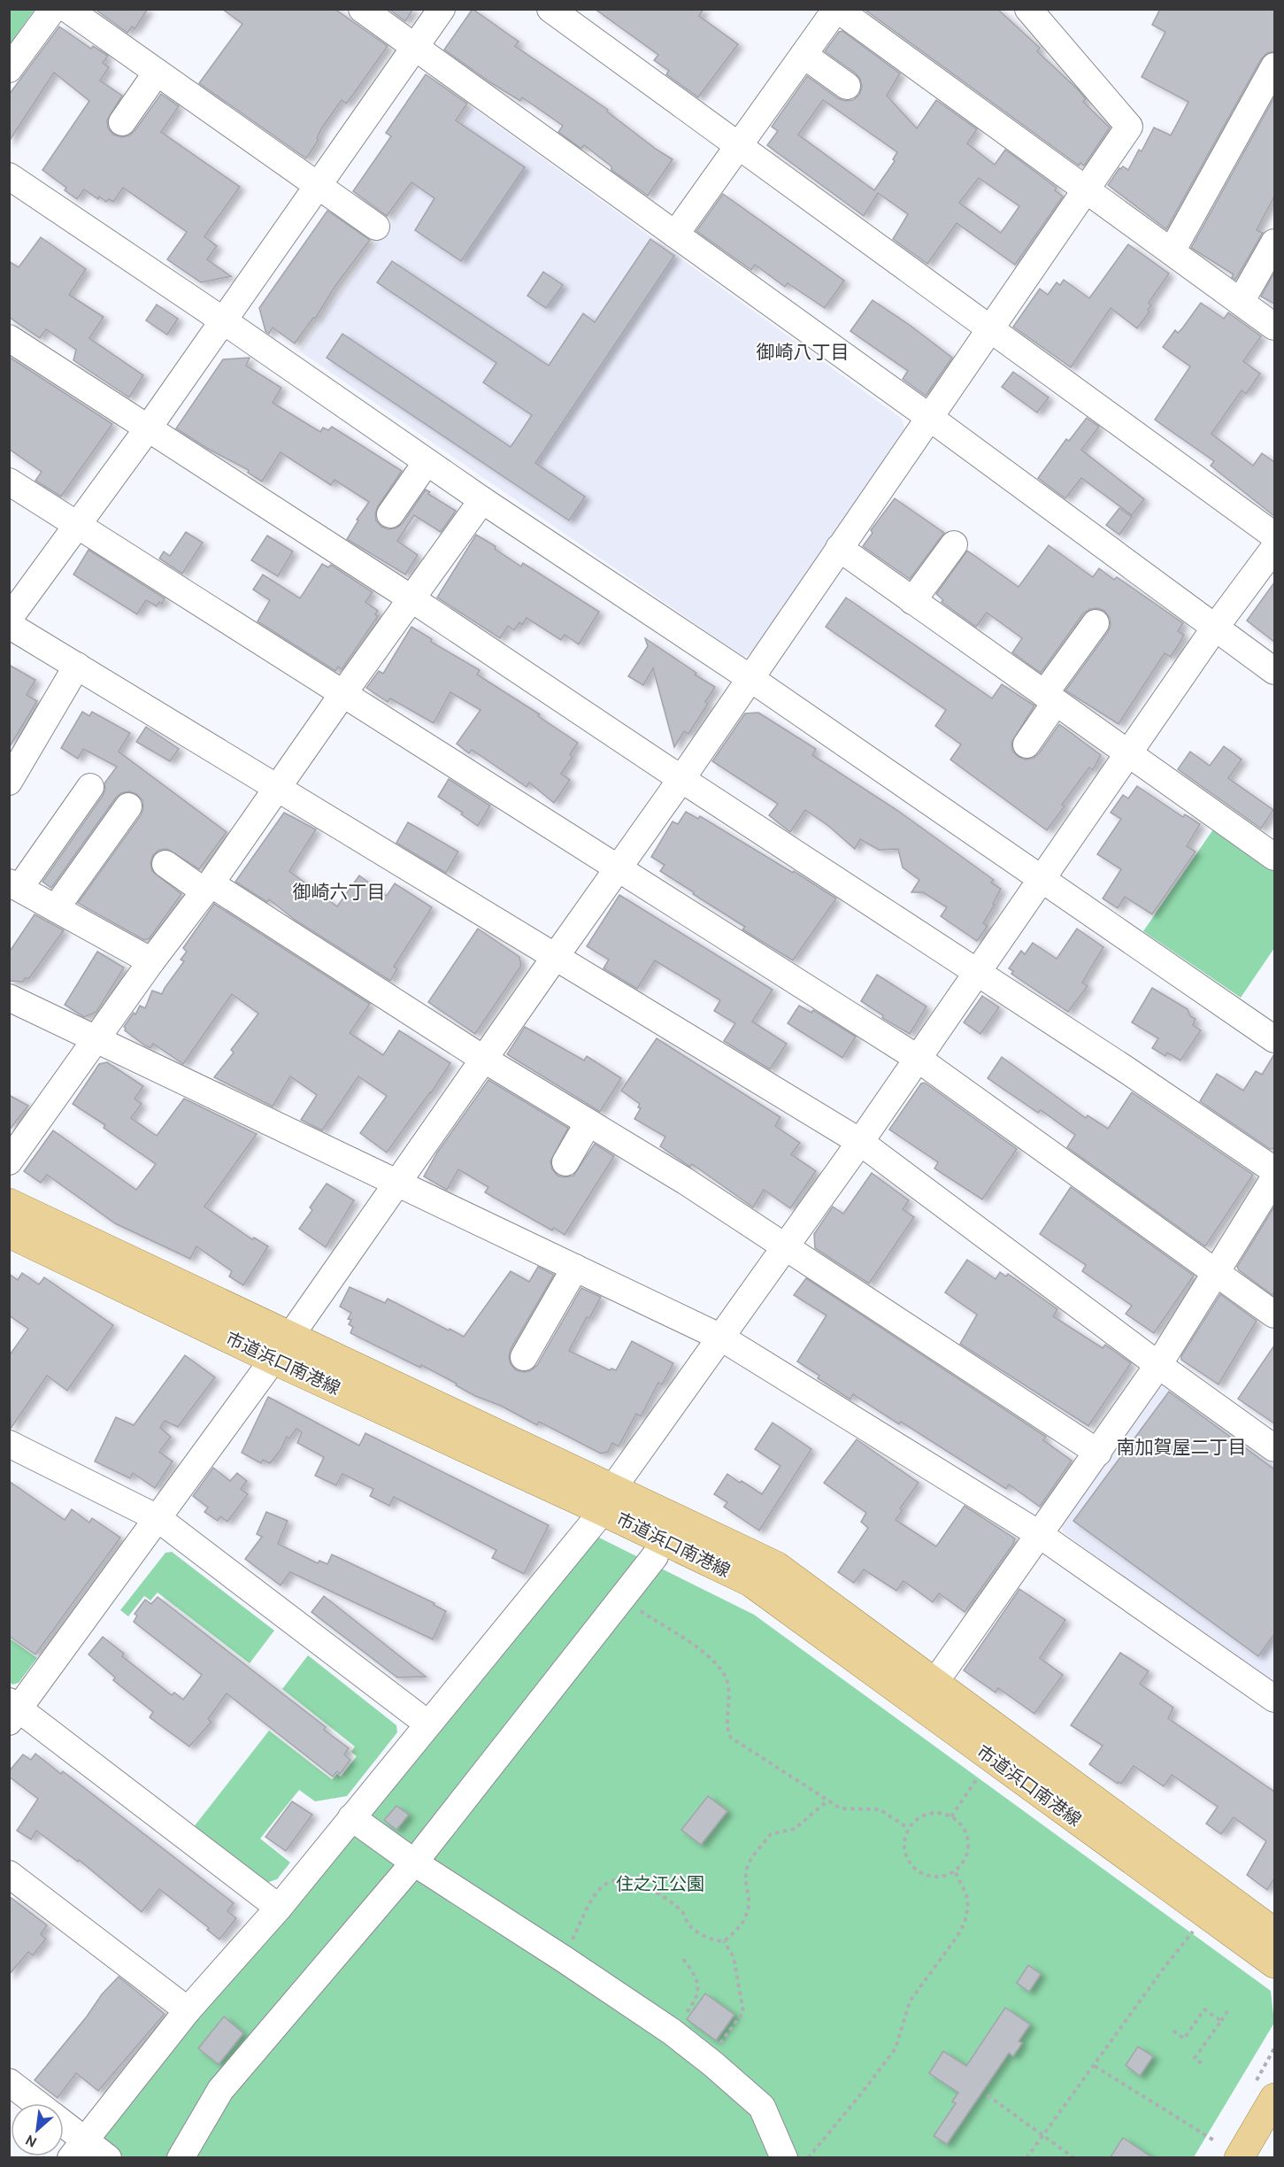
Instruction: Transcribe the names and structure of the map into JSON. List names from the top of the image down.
{
  "streets": {
    "main road": ["市道浜口南港線"]
  },
  "districts": ["御崎八丁目", "御崎六丁目", "南加賀屋二丁目"],
  "parks": ["住之江公園"],
  "north": "bottom left"
}
